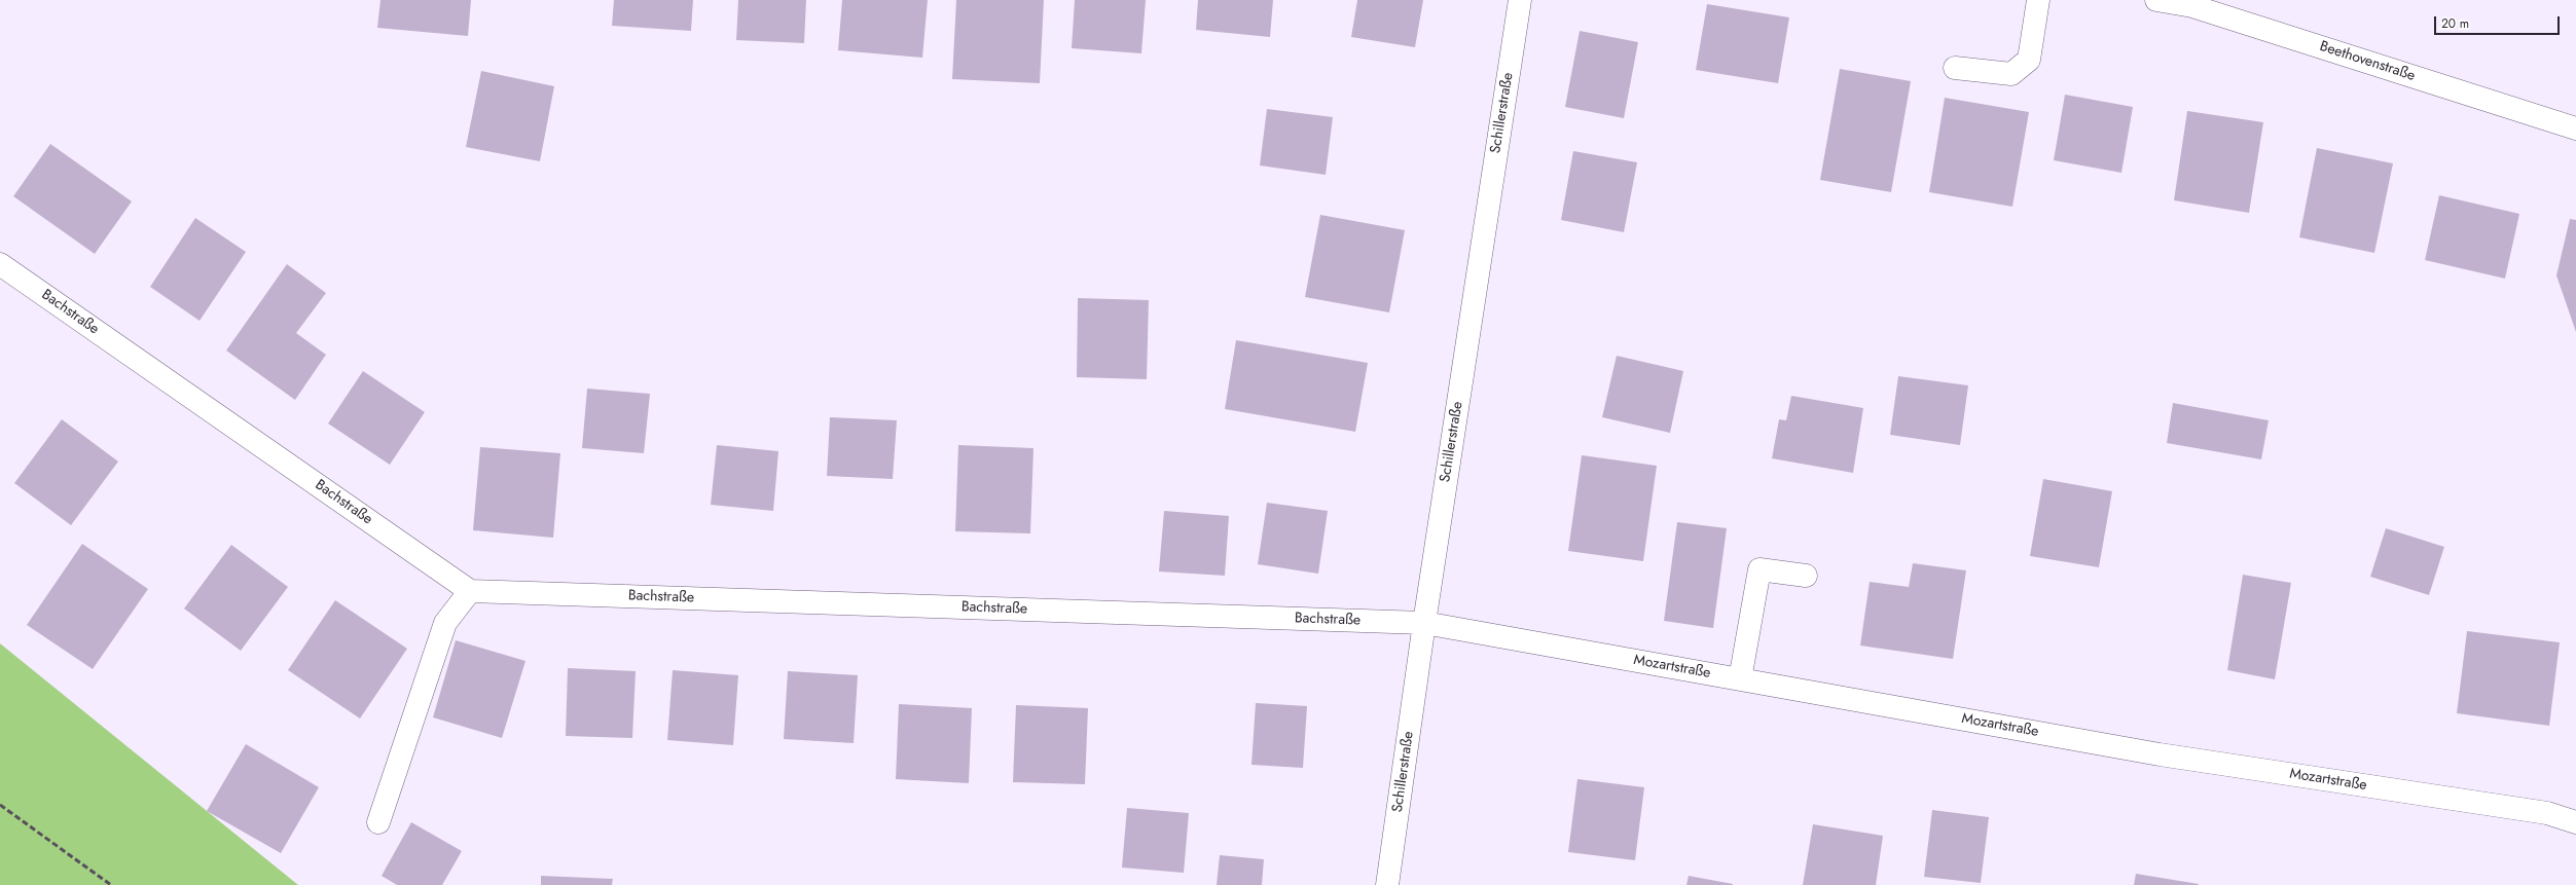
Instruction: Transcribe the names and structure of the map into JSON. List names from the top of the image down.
{
  "streets": {
    "street": [
      "Beethovenstraße",
      "Schillerstraße",
      "Bachstraße",
      "Mozartstraße"
    ]
  },
  "crossings": [
    ["Schillerstraße", "Bachstraße"],
    ["Schillerstraße", "Mozartstraße"],
    ["Bachstraße", "Mozartstraße"]
  ],
  "scale_bar": "20 m"
}
